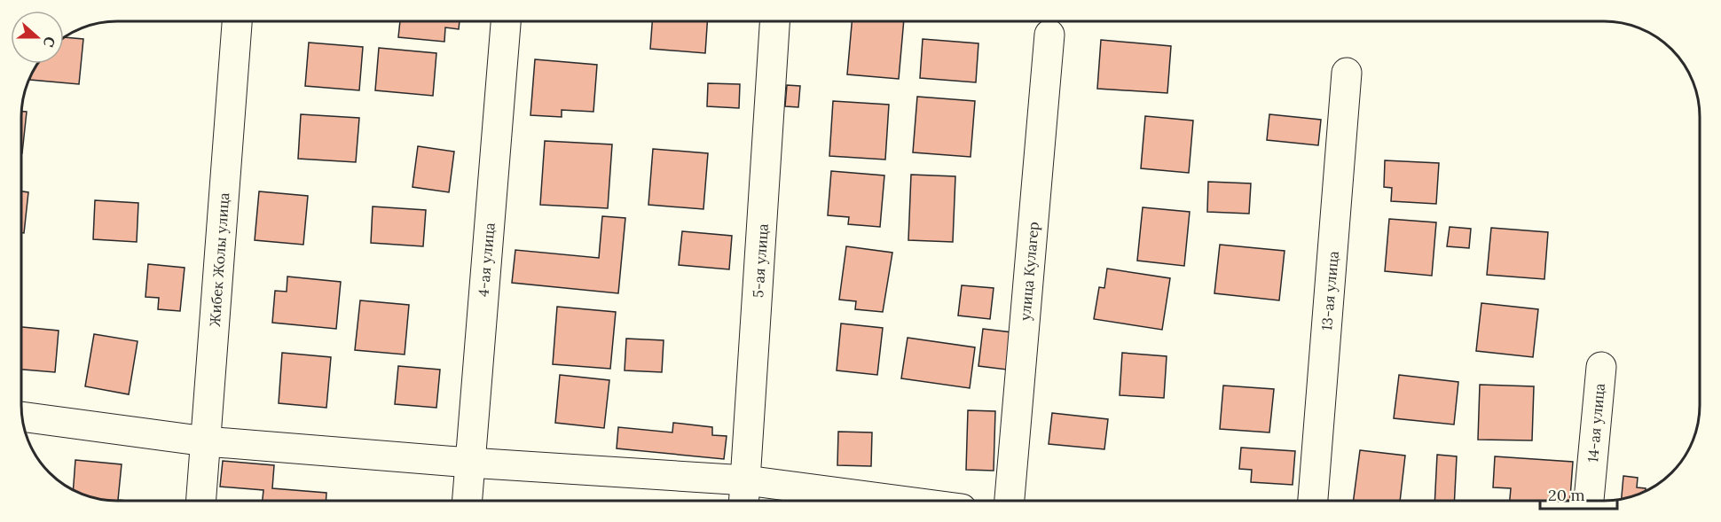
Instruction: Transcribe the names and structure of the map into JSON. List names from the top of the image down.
{
  "streets": {
    "street": [
      "Жибек Жолы улица",
      "4-ая улица",
      "5-ая улица",
      "улица Кулагер",
      "13-ая улица",
      "14-ая улица"
    ]
  },
  "scale_bar": "20 m",
  "north": "right"
}
